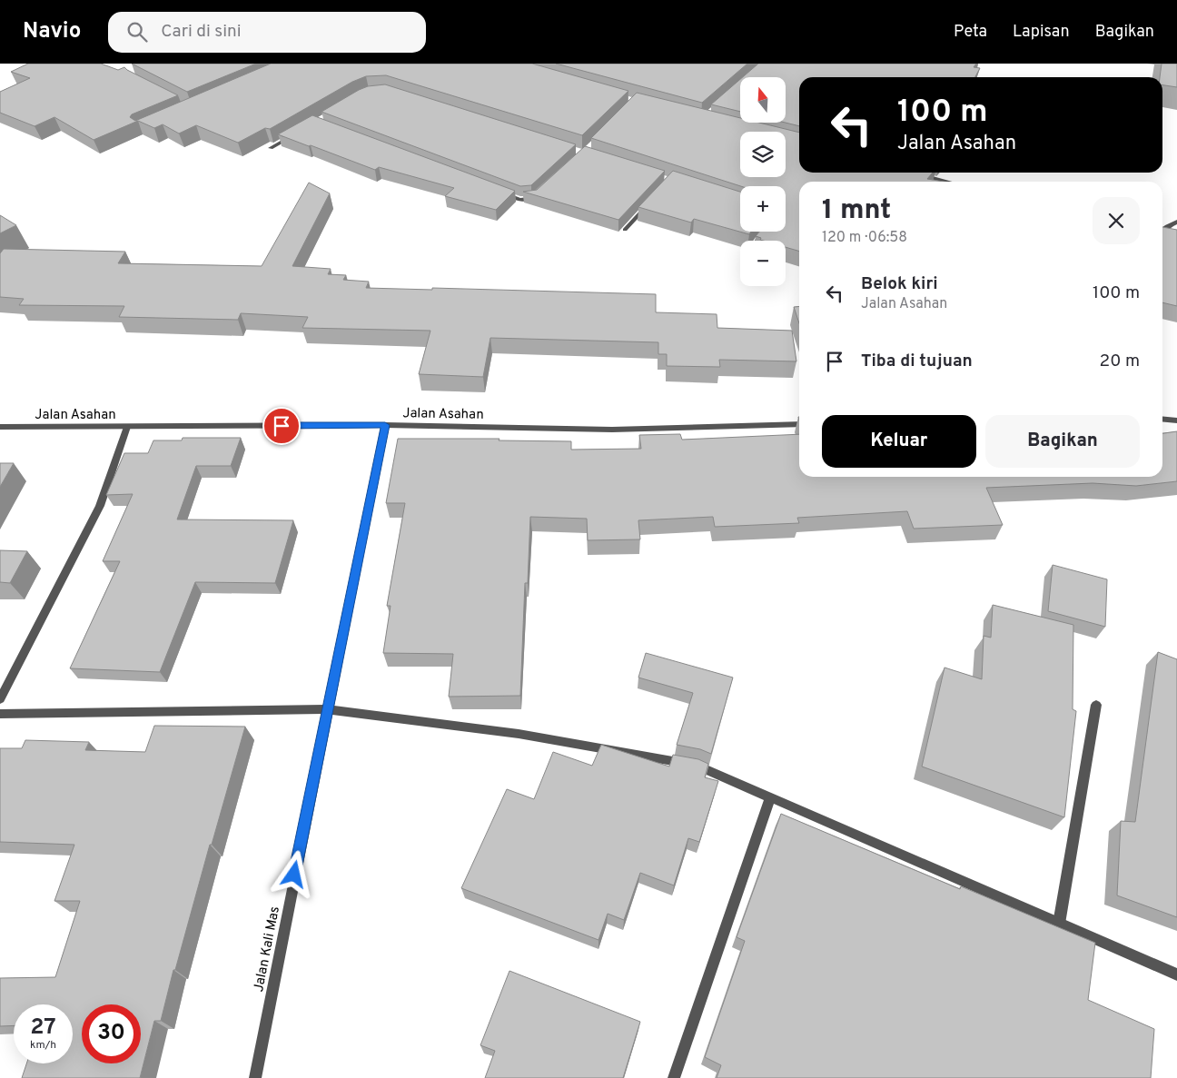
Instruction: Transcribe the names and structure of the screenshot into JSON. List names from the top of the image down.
{
  "streets": {
    "street": ["Jalan Asahan", "Jalan Kali Mas"]
  },
  "crossings": [
    ["Jalan Asahan", "Jalan Kali Mas"]
  ],
  "north": "top",
  "page": {
    "header": "Navio",
    "search": "Cari di sini",
    "nav": ["Peta", "Lapisan", "Bagikan"],
    "map_buttons": ["+", "−"],
    "turn": ["100 m", "Jalan Asahan"],
    "heading": ["1 mnt", "120 m · 06:58"],
    "list": [
      {
        "name": "Belok kiri",
        "note": "Jalan Asahan",
        "value": "100 m"
      },
      {
        "name": "Tiba di tujuan",
        "value": "20 m"
      }
    ],
    "buttons": ["Keluar", "Bagikan"],
    "speed": "27 km/h",
    "limit": "30"
  }
}
